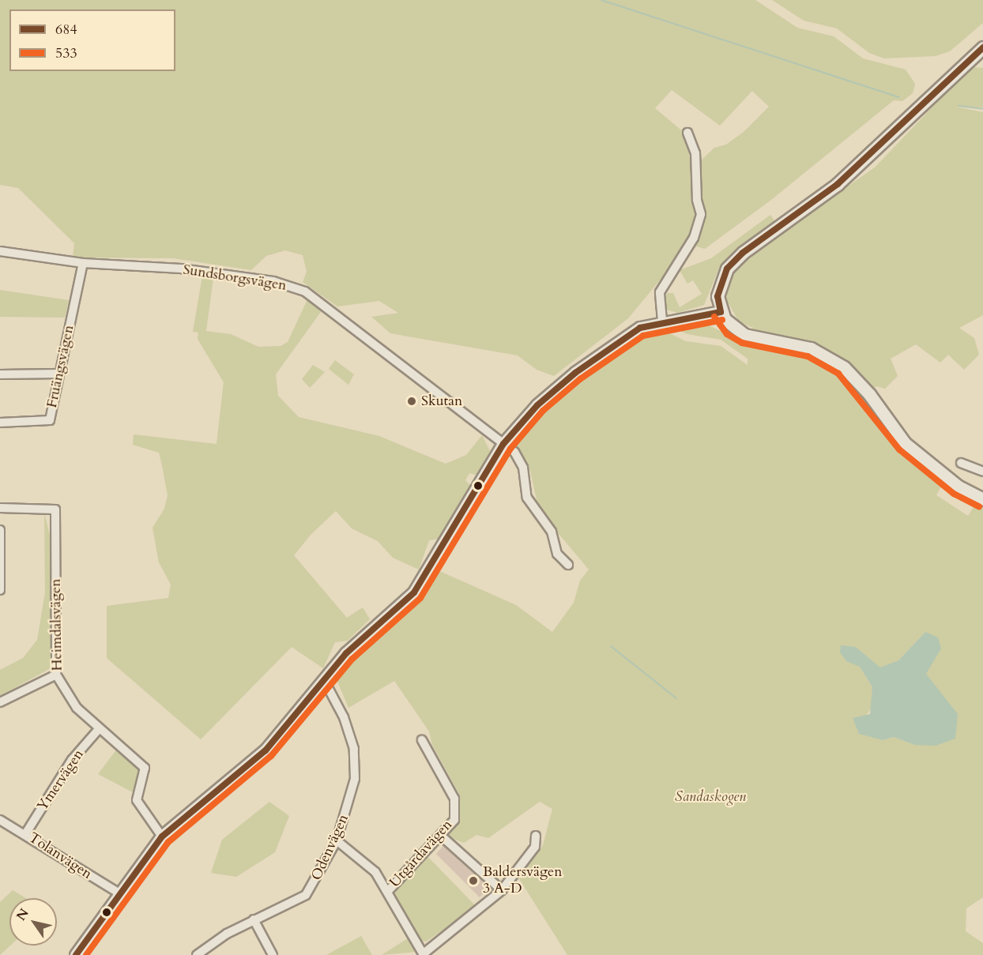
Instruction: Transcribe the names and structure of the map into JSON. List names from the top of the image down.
{
  "streets": {
    "street": [
      "Sundsborgsvägen",
      "Fruängsvägen",
      "Heimdalsvägen",
      "Ymervägen",
      "Odenvägen",
      "Utgårdavägen",
      "Tolanvägen"
    ]
  },
  "crossings": [
    ["Sundsborgsvägen", "Fruängsvägen"],
    ["Heimdalsvägen", "Ymervägen"],
    ["Ymervägen", "Tolanvägen"]
  ],
  "parks": ["Sandaskogen"],
  "places": ["Skutan", "Baldersvägen 3 A-D"],
  "lines": ["transit line 684", "transit line 533"],
  "legend": ["684", "533"],
  "north": "top left"
}
